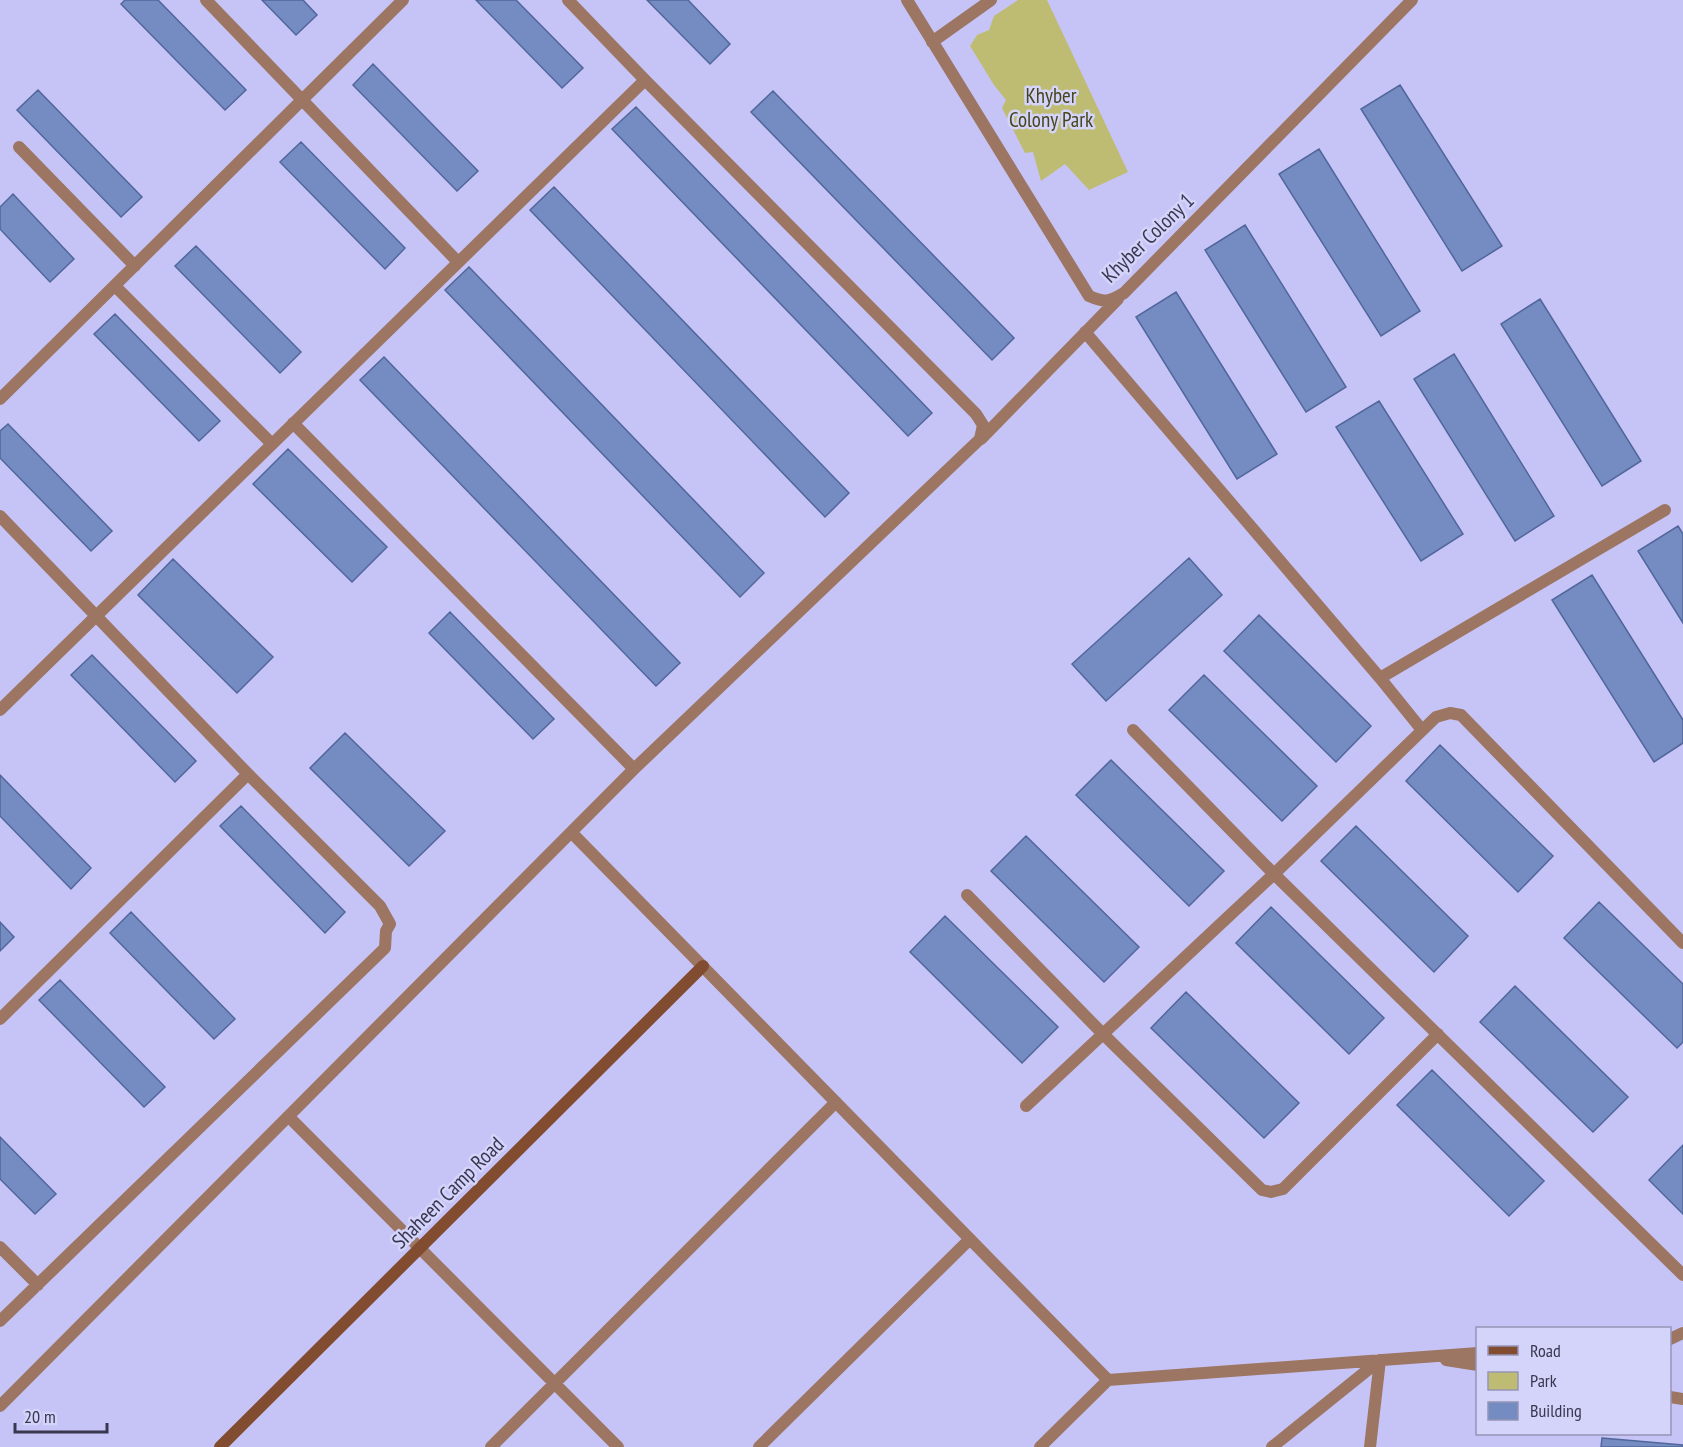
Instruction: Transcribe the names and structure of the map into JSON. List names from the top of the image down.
{
  "streets": {
    "street": ["Khyber Colony 1", "Shaheen Camp Road"]
  },
  "parks": ["Khyber Colony Park"],
  "legend": ["Road", "Park", "Building"],
  "scale_bar": "20 m"
}
